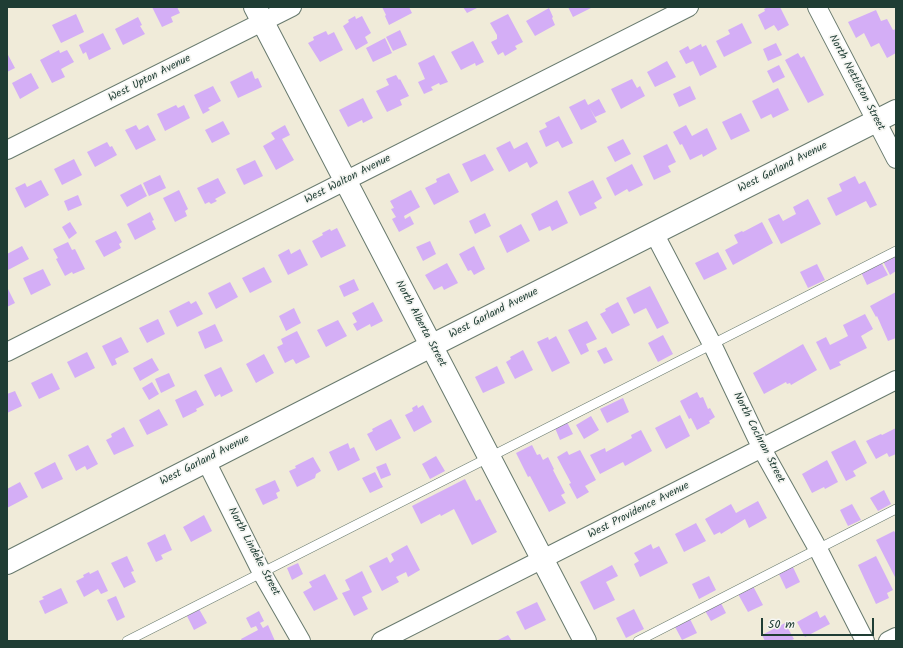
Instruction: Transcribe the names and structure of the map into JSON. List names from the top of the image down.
{
  "streets": {
    "street": [
      "West Upton Avenue",
      "North Nettleton Street",
      "West Garland Avenue",
      "West Walton Avenue",
      "North Alberta Street",
      "North Cochran Street",
      "West Providence Avenue",
      "North Lindeke Street"
    ]
  },
  "crossings": [
    ["West Upton Avenue", "North Alberta Street"],
    ["North Nettleton Street", "West Garland Avenue"],
    ["West Garland Avenue", "North Alberta Street"],
    ["West Garland Avenue", "North Cochran Street"],
    ["West Garland Avenue", "North Lindeke Street"],
    ["West Walton Avenue", "North Alberta Street"],
    ["North Alberta Street", "West Providence Avenue"],
    ["North Cochran Street", "West Providence Avenue"]
  ],
  "scale_bar": "50 m"
}
